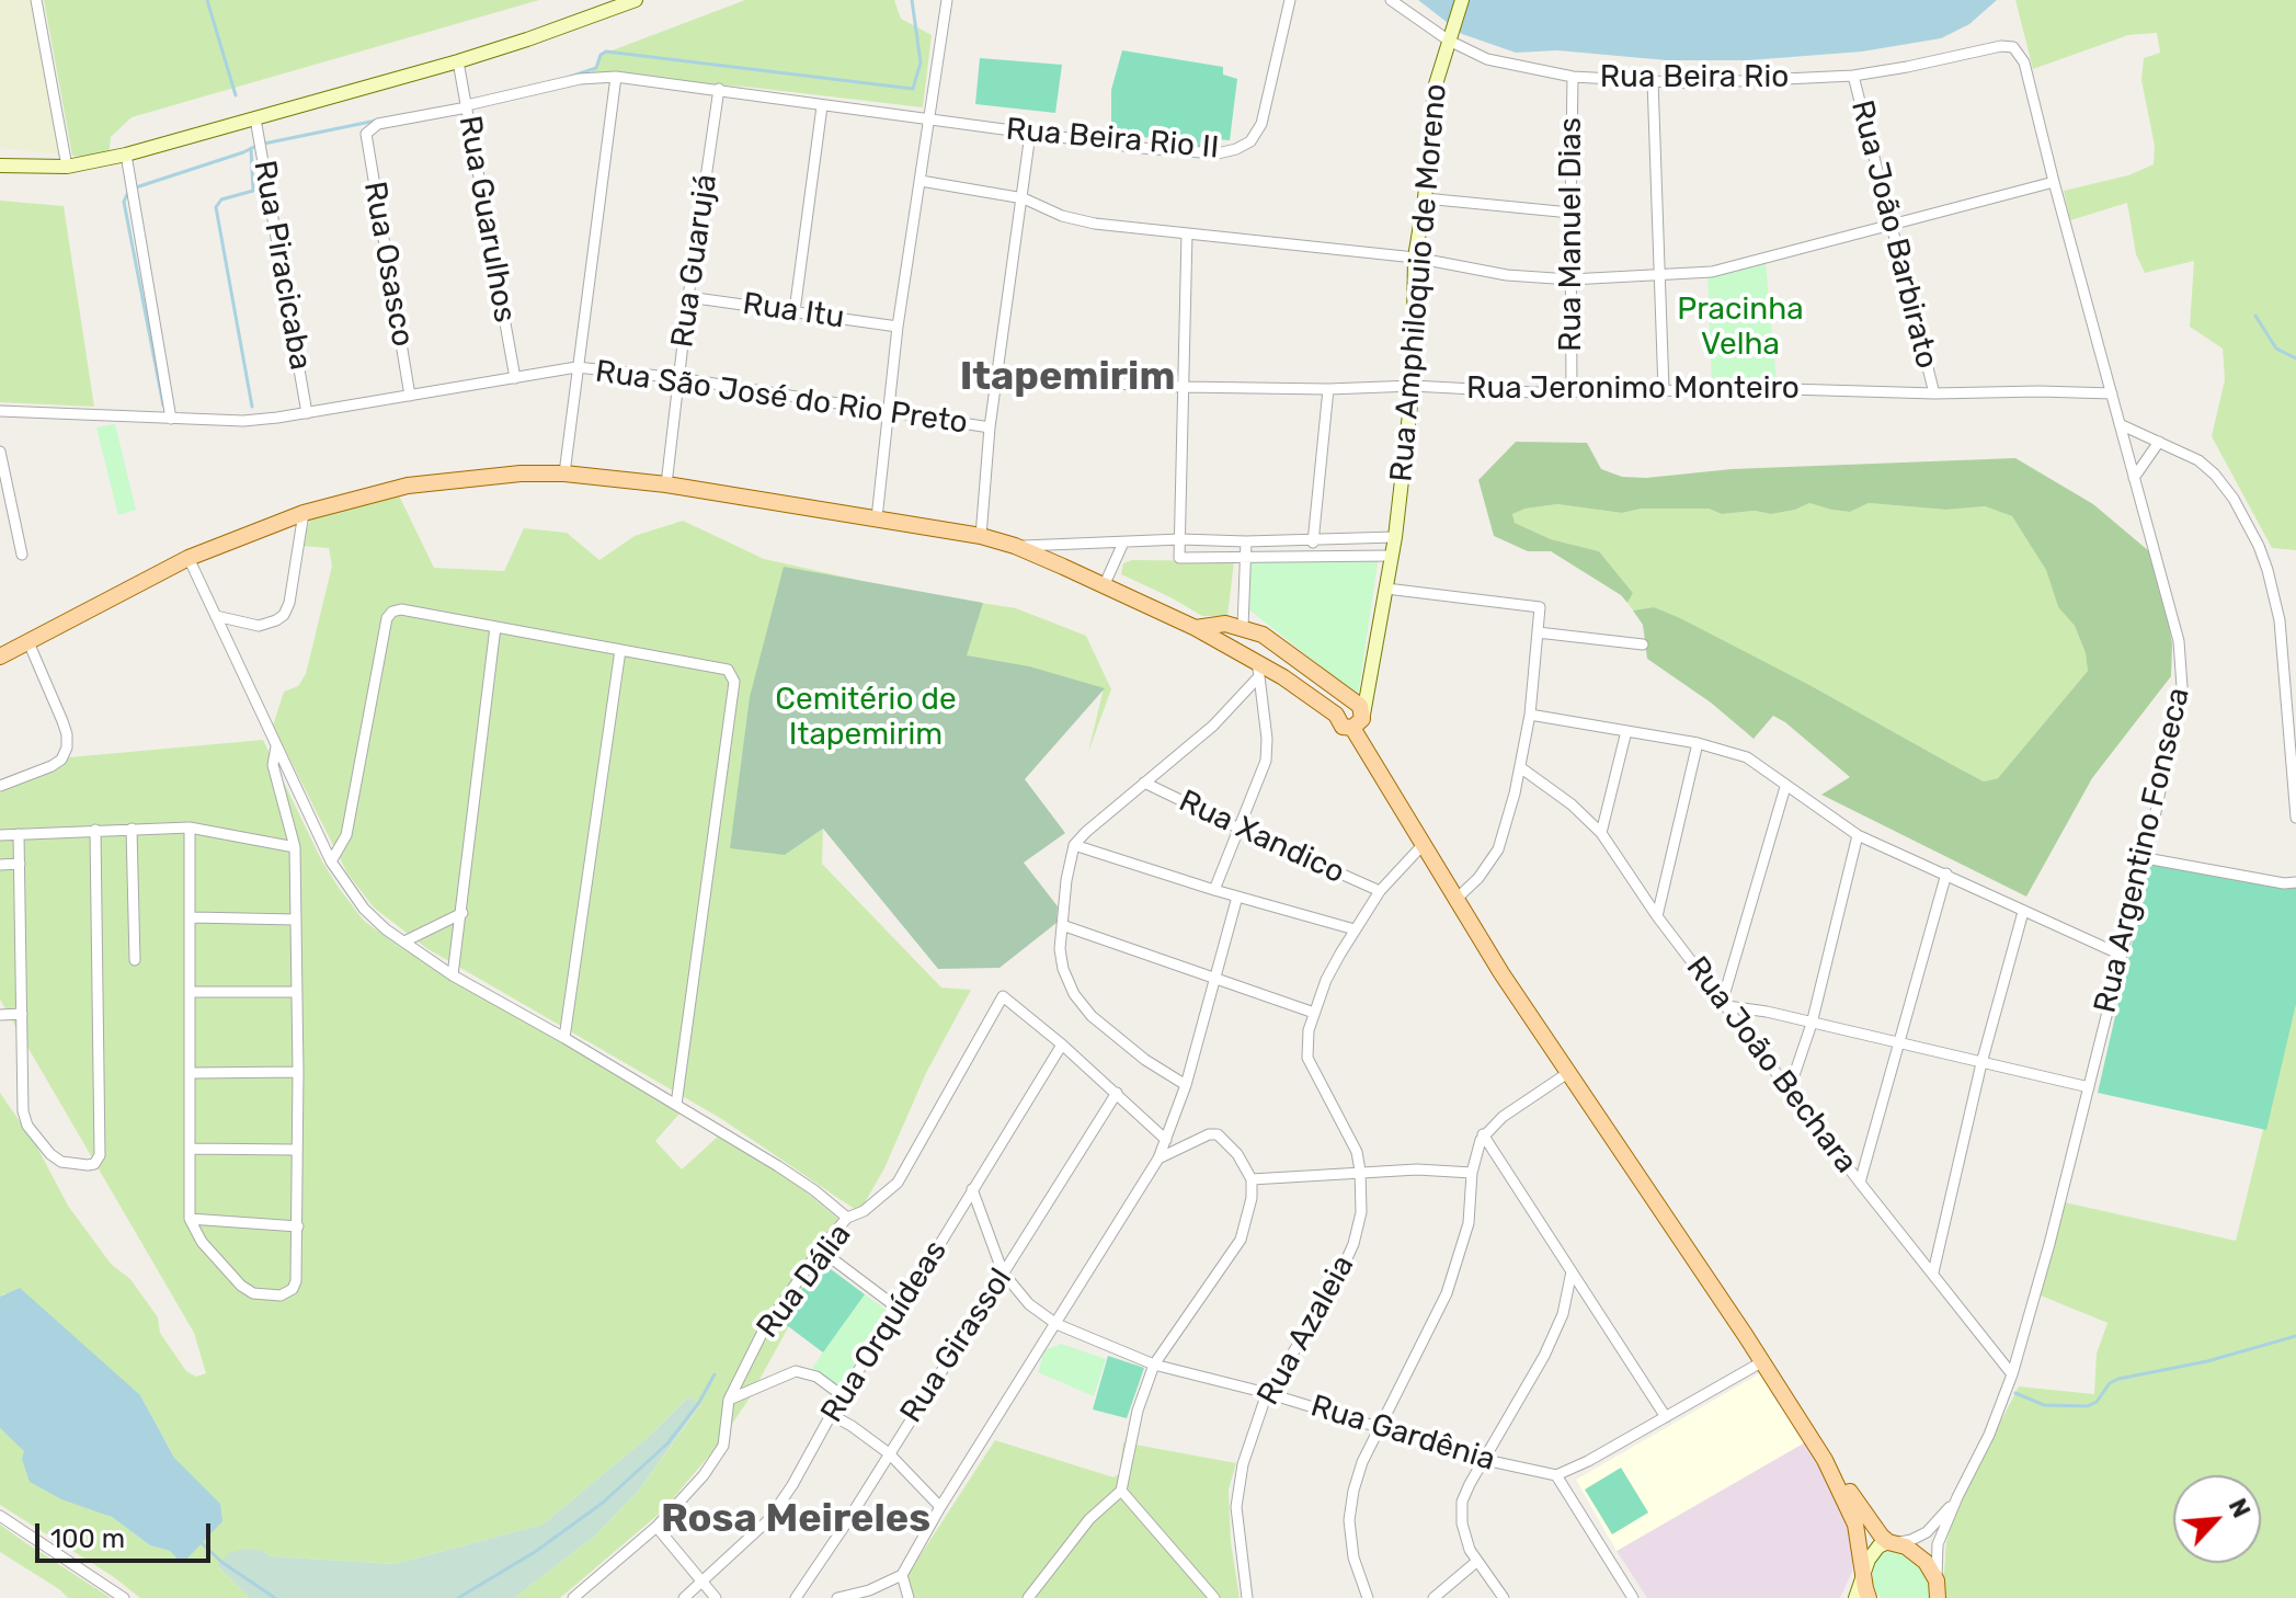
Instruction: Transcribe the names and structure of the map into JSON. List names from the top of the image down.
{
  "streets": {
    "main road": ["Rua Amphiloquio de Moreno"],
    "street": [
      "Rua Beira Rio",
      "Rua Beira Rio II",
      "Rua Guarulhos",
      "Rua Manuel Dias",
      "Rua João Barbirato",
      "Rua Guarujá",
      "Rua Osasco",
      "Rua Piracicaba",
      "Rua Itu",
      "Rua Jeronimo Monteiro",
      "Rua São José do Rio Preto",
      "Rua Xandico",
      "Rua Argentino Fonseca",
      "Rua João Bechara",
      "Rua Dália",
      "Rua Azaleia",
      "Rua Orquídeas",
      "Rua Girassol",
      "Rua Gardênia"
    ]
  },
  "crossings": [
    ["Rua Beira Rio", "Rua Manuel Dias"],
    ["Rua Beira Rio", "Rua João Barbirato"],
    ["Rua Beira Rio", "Rua Amphiloquio de Moreno"],
    ["Rua Beira Rio", "Rua Argentino Fonseca"],
    ["Rua Beira Rio II", "Rua Guarulhos"],
    ["Rua Beira Rio II", "Rua Guarujá"],
    ["Rua Beira Rio II", "Rua Osasco"],
    ["Rua Guarulhos", "Rua São José do Rio Preto"],
    ["Rua Manuel Dias", "Rua Jeronimo Monteiro"],
    ["Rua João Barbirato", "Rua Jeronimo Monteiro"],
    ["Rua Guarujá", "Rua Itu"],
    ["Rua Guarujá", "Rua São José do Rio Preto"],
    ["Rua Osasco", "Rua São José do Rio Preto"],
    ["Rua Piracicaba", "Rua São José do Rio Preto"],
    ["Rua Amphiloquio de Moreno", "Rua Jeronimo Monteiro"],
    ["Rua Jeronimo Monteiro", "Rua Argentino Fonseca"],
    ["Rua Xandico", "Rua Azaleia"],
    ["Rua Argentino Fonseca", "Rua João Bechara"],
    ["Rua Dália", "Rua Orquídeas"],
    ["Rua Azaleia", "Rua Gardênia"],
    ["Rua Orquídeas", "Rua Gardênia"],
    ["Rua Girassol", "Rua Gardênia"]
  ],
  "districts": ["Itapemirim", "Rosa Meireles"],
  "parks": ["Pracinha Velha", "Cemitério de Itapemirim"],
  "scale_bar": "100 m",
  "north": "top right"
}
